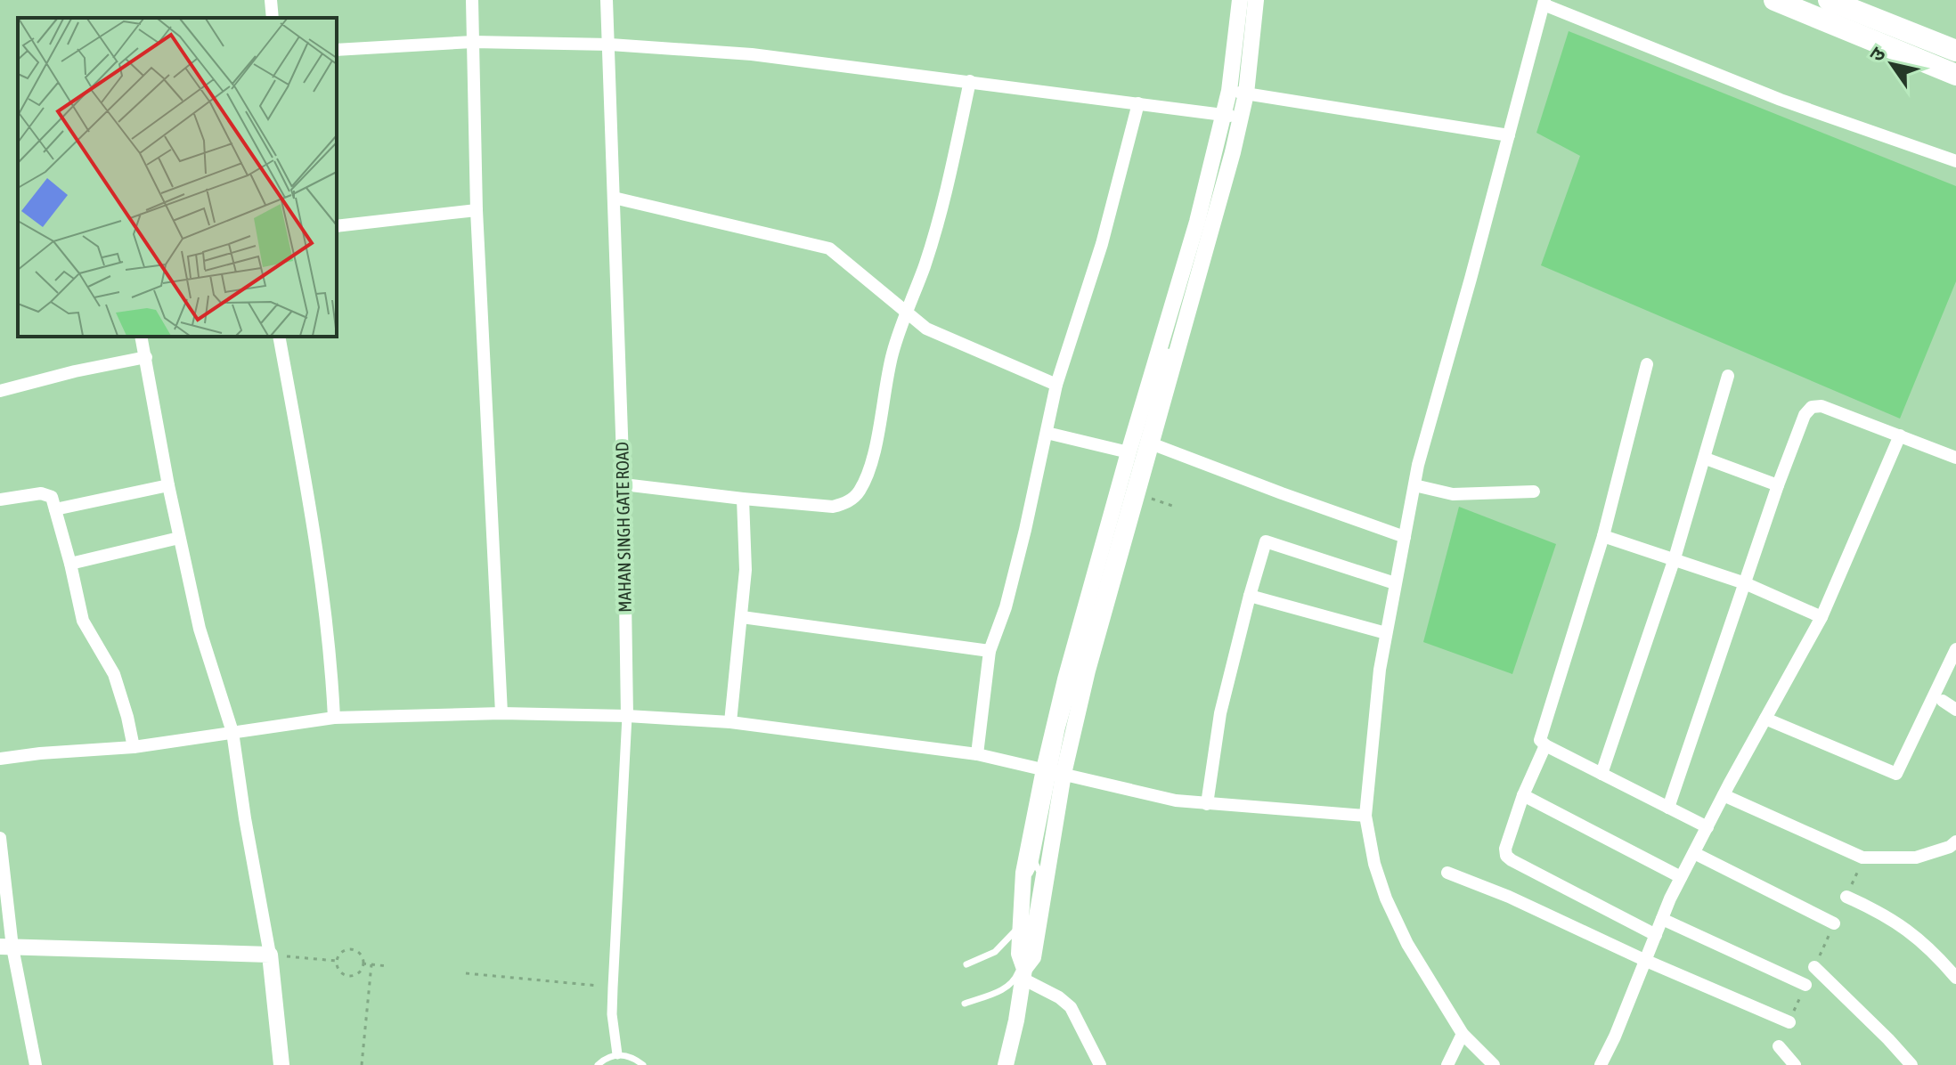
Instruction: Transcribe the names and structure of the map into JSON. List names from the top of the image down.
{
  "streets": {
    "street": ["MAHAN SINGH GATE ROAD"]
  },
  "north": "top left"
}
